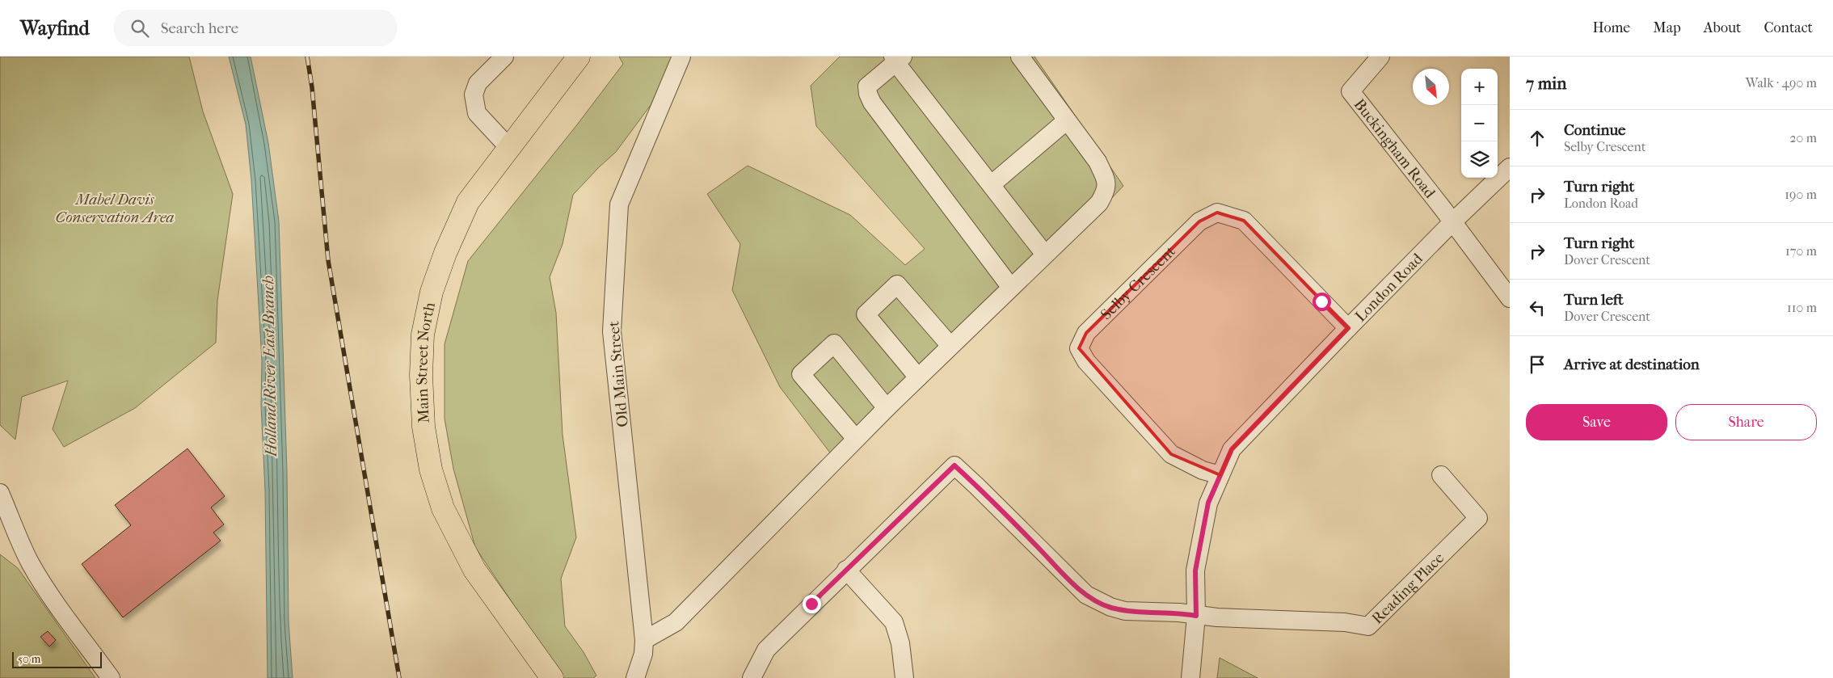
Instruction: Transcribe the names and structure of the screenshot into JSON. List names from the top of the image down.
{
  "streets": {
    "main road": ["Main Street North"],
    "street": [
      "Buckingham Road",
      "Selby Crescent",
      "London Road",
      "Old Main Street",
      "Reading Place"
    ]
  },
  "crossings": [
    ["Buckingham Road", "London Road"],
    ["Selby Crescent", "London Road"],
    ["London Road", "Reading Place"]
  ],
  "water": ["Holland River East Branch"],
  "parks": ["Mabel Davis Conservation Area"],
  "scale_bar": "50 m",
  "north": "bottom right",
  "page": {
    "header": "Wayfind",
    "search": "Search here",
    "nav": [
      "Home",
      "Map",
      "About",
      "Contact"
    ],
    "heading": ["7 min", "Walk · 490 m"],
    "map_buttons": ["+", "−"],
    "list": [
      ["Continue", "Selby Crescent", "20 m"],
      ["Turn right", "London Road", "190 m"],
      ["Turn right", "Dover Crescent", "170 m"],
      ["Turn left", "Dover Crescent", "110 m"],
      "Arrive at destination"
    ],
    "buttons": ["Save", "Share"],
    "scale": "50 m"
  }
}
